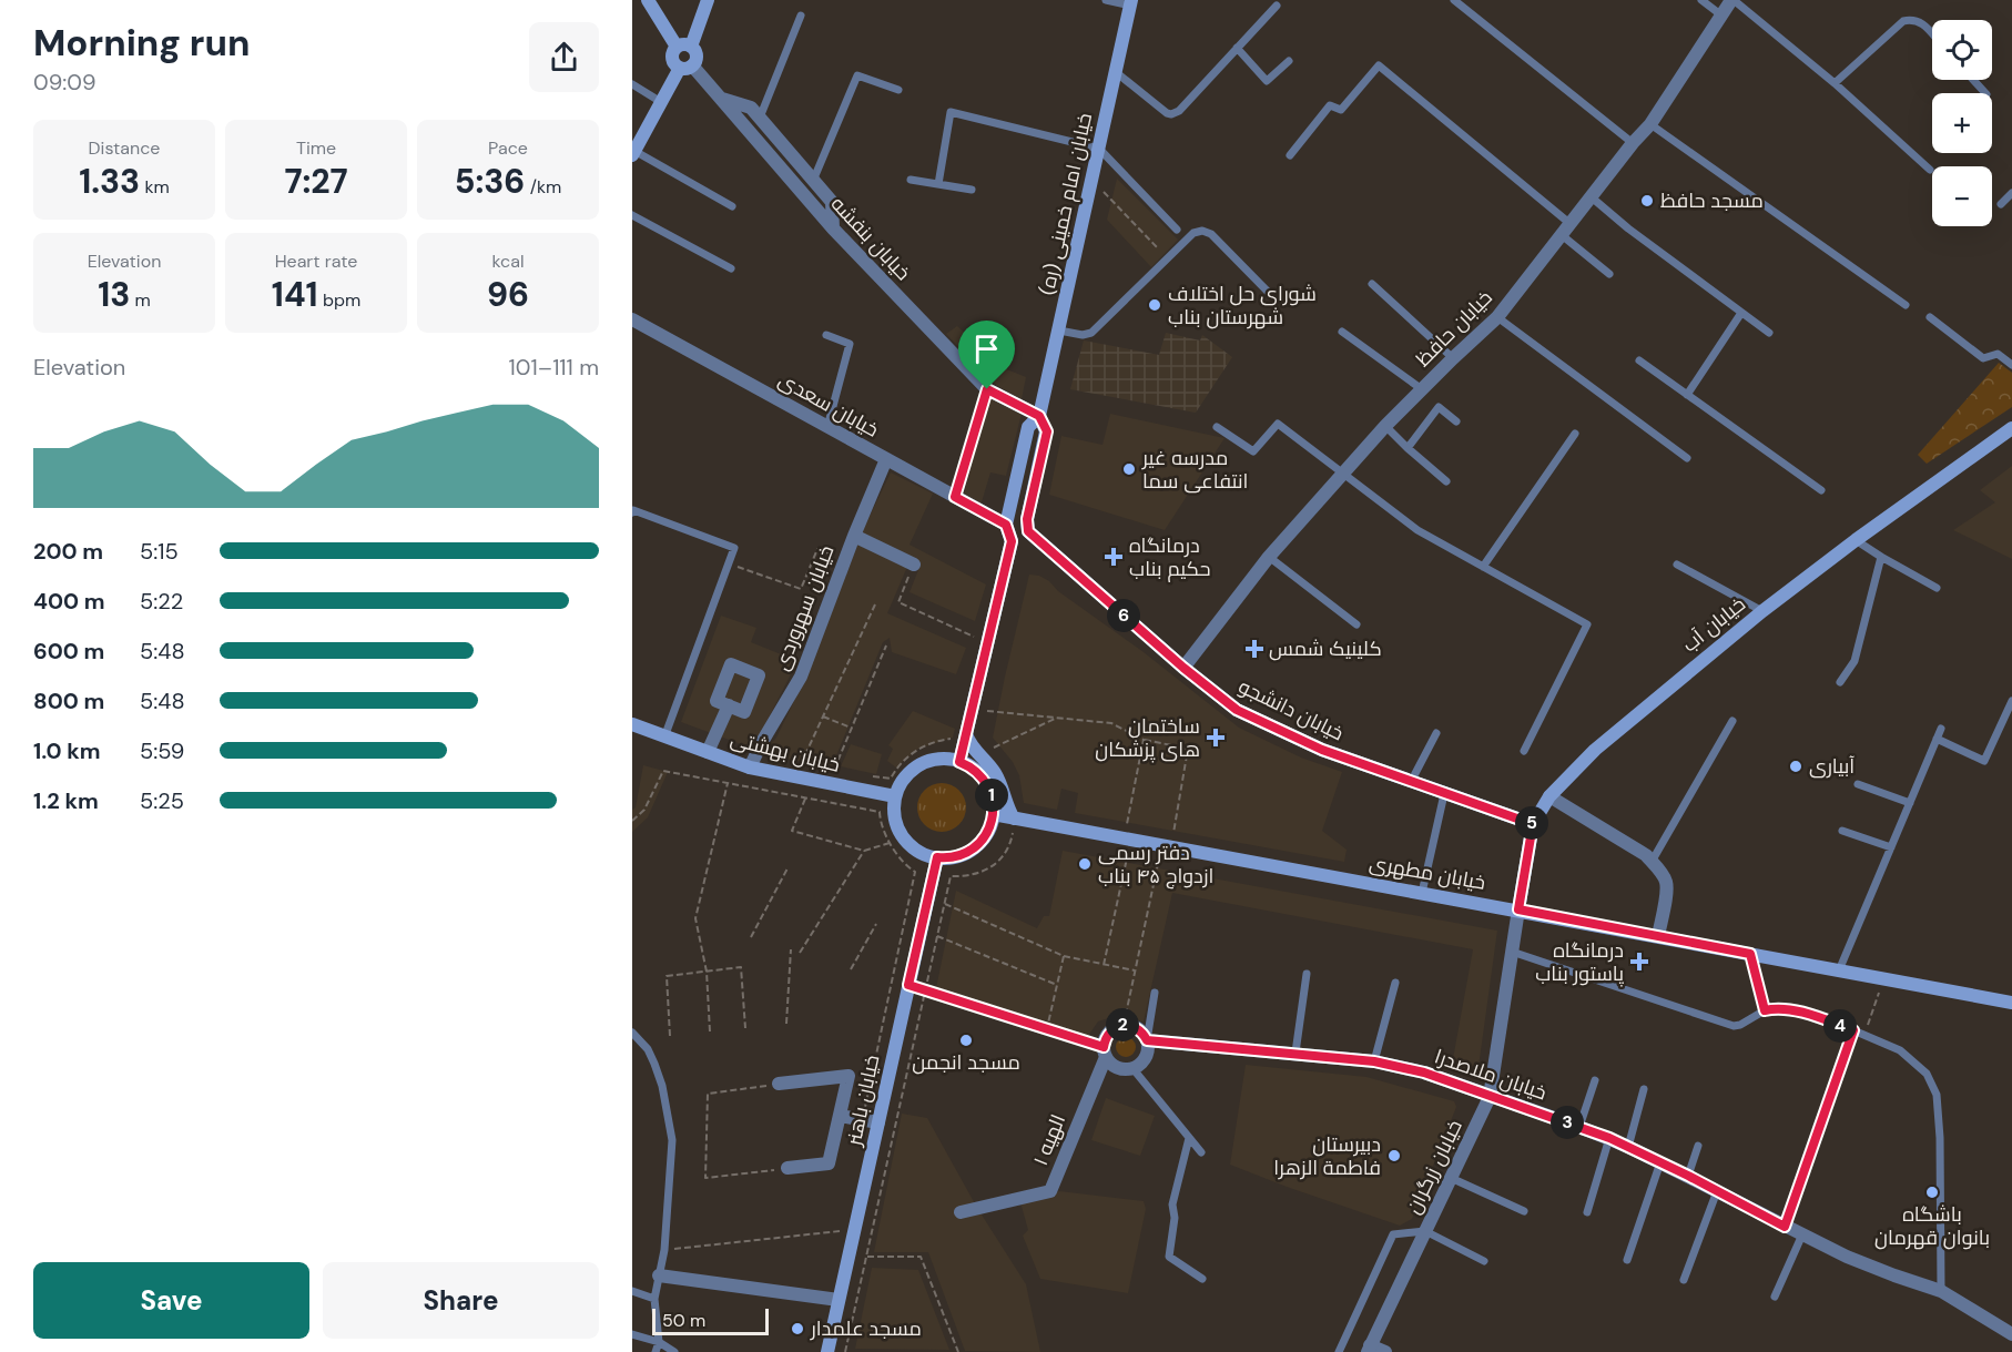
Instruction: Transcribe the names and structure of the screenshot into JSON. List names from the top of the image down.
{
  "streets": {
    "main road": [
      "خیابان امام خمینی (ره)",
      "خیابان آب",
      "خیابان دانشجو",
      "خیابان بهشتی",
      "خیابان مطهری",
      "خیابان باهنر"
    ],
    "street": [
      "خیابان بنفشه",
      "خیابان حافظ",
      "خیابان سعدی",
      "خیابان سهروردی",
      "خیابان ملاصدرا",
      "الهیه ۱",
      "خیابان زرگران"
    ]
  },
  "crossings": [
    ["خیابان امام خمینی (ره)", "خیابان بنفشه"],
    ["خیابان امام خمینی (ره)", "خیابان سعدی"],
    ["خیابان امام خمینی (ره)", "خیابان دانشجو"],
    ["خیابان حافظ", "خیابان دانشجو"],
    ["خیابان سعدی", "خیابان سهروردی"],
    ["خیابان سهروردی", "خیابان بهشتی"],
    ["خیابان آب", "خیابان دانشجو"],
    ["خیابان آب", "خیابان مطهری"],
    ["خیابان آب", "خیابان زرگران"],
    ["خیابان بهشتی", "خیابان مطهری"],
    ["خیابان بهشتی", "خیابان باهنر"],
    ["خیابان مطهری", "خیابان باهنر"],
    ["خیابان مطهری", "خیابان زرگران"],
    ["خیابان ملاصدرا", "الهیه ۱"],
    ["خیابان ملاصدرا", "خیابان زرگران"]
  ],
  "places": {
    "other": [
      "مسجد حافظ",
      "شورای حل اختلاف شهرستان بناب",
      "مدرسه غیر انتفاعی سما",
      "آبیاری",
      "دفتر رسمی ازدواج ۴۵ بناب",
      "مسجد انجمن",
      "دبیرستان فاطمة الزهرا",
      "باشگاه بانوان قهرمان",
      "مسجد علمدار"
    ],
    "health": [
      "درمانگاه حکیم بناب",
      "کلینیک شمس",
      "ساختمان های پزشکان",
      "درمانگاه پاستور بناب"
    ]
  },
  "scale_bar": "50 m",
  "page": {
    "heading": ["Morning run", "09:09"],
    "map_buttons": ["+", "−"],
    "stats": [
      ["Distance", "1.33 km"],
      ["Time", "7:27"],
      ["Pace", "5:36 /km"],
      ["Elevation", "13 m"],
      ["Heart rate", "141 bpm"],
      ["kcal", "96"]
    ],
    "chart": ["Elevation", "101–111 m"],
    "list": [
      {
        "name": "200 m",
        "note": "5:15"
      },
      {
        "name": "400 m",
        "note": "5:22"
      },
      {
        "name": "600 m",
        "note": "5:48"
      },
      {
        "name": "800 m",
        "note": "5:48"
      },
      {
        "name": "1.0 km",
        "note": "5:59"
      },
      {
        "name": "1.2 km",
        "note": "5:25"
      }
    ],
    "pins": [
      "6",
      "1",
      "5",
      "2",
      "4",
      "3"
    ],
    "buttons": ["Save", "Share"],
    "scale": "50 m"
  }
}
